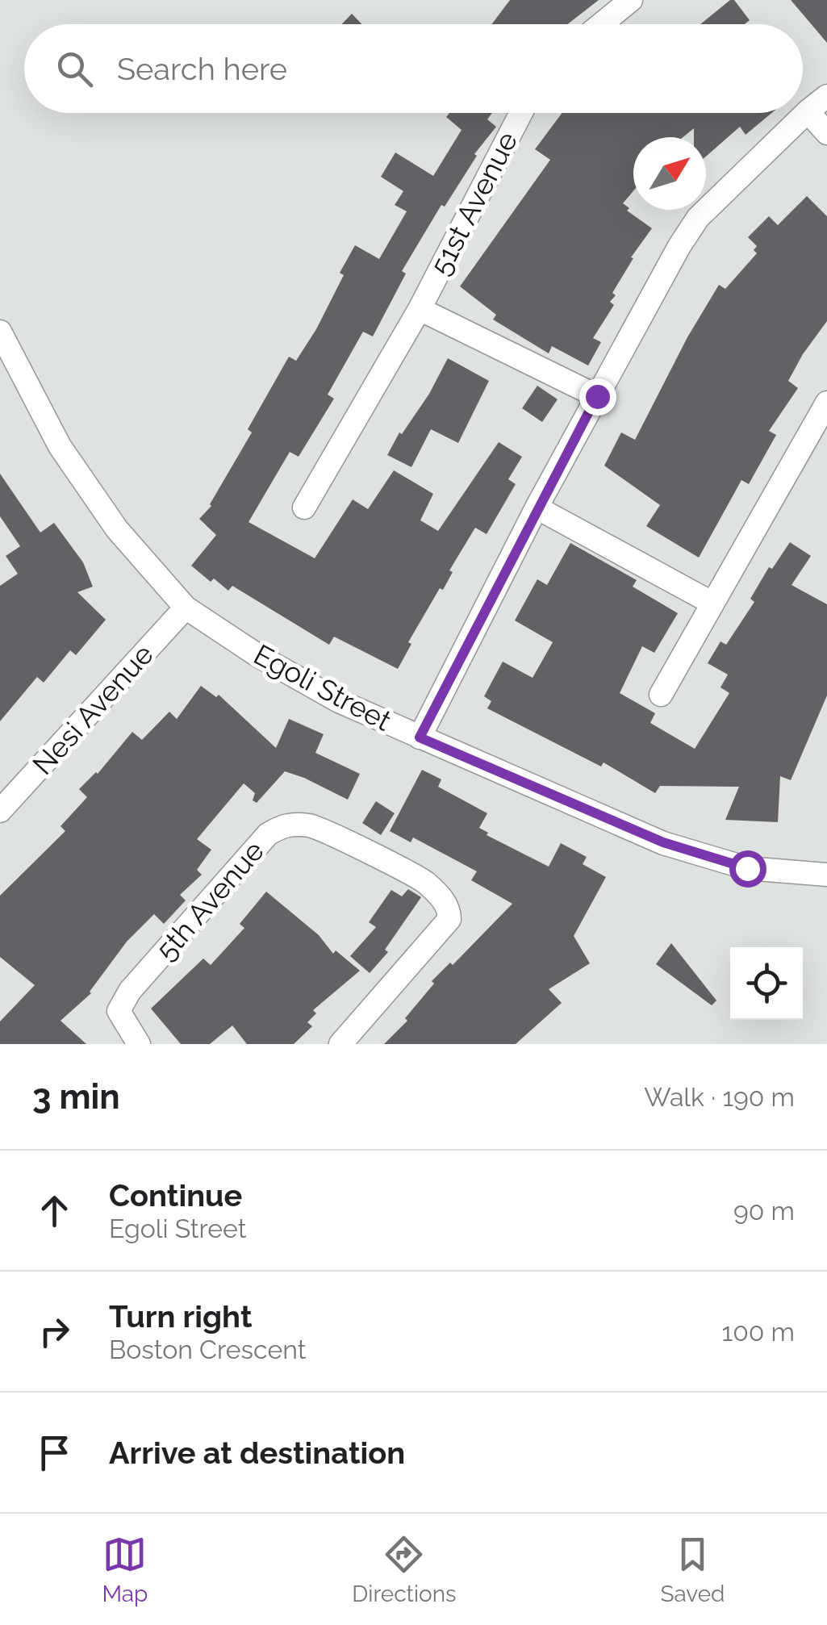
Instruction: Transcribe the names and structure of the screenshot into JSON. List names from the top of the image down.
{
  "streets": {
    "street": [
      "51st Avenue",
      "Egoli Street",
      "Nesi Avenue",
      "5th Avenue"
    ]
  },
  "crossings": [
    ["Egoli Street", "Nesi Avenue"]
  ],
  "north": "top right",
  "page": {
    "search": "Search here",
    "heading": ["3 min", "Walk · 190 m"],
    "list": [
      ["Continue", "Egoli Street", "90 m"],
      ["Turn right", "Boston Crescent", "100 m"],
      "Arrive at destination"
    ],
    "nav": ["Map", "Directions", "Saved"]
  }
}
